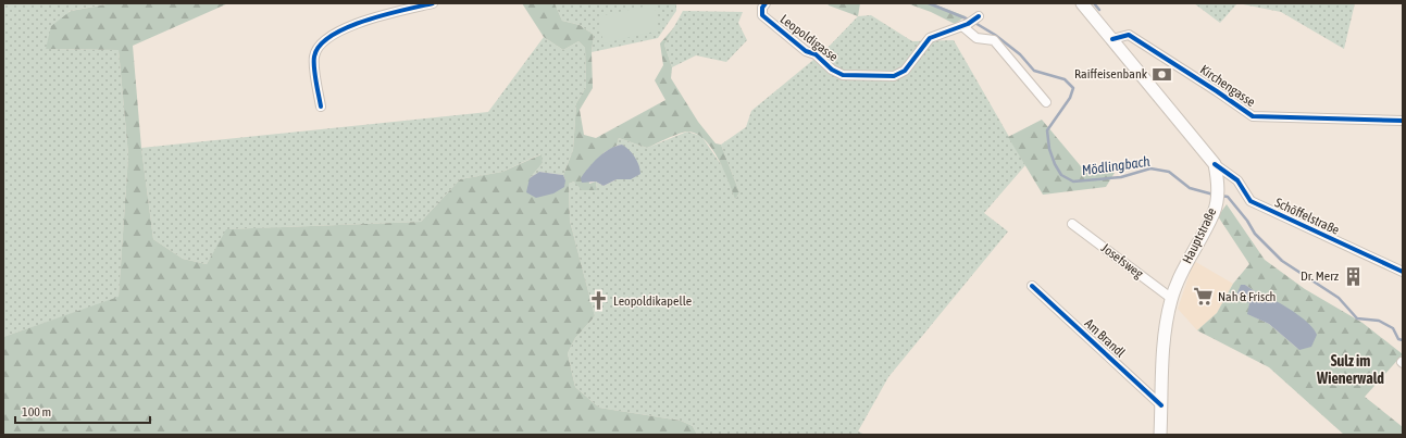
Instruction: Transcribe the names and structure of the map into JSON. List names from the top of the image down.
{
  "streets": {
    "main road": ["Hauptstraße"],
    "street": [
      "Leopoldigasse",
      "Kirchengasse",
      "Schöffelstraße",
      "Josefsweg",
      "Am Brandl"
    ]
  },
  "crossings": [
    ["Schöffelstraße", "Hauptstraße"],
    ["Hauptstraße", "Josefsweg"],
    ["Hauptstraße", "Am Brandl"]
  ],
  "districts": ["Sulz im Wienerwald"],
  "water": ["Mödlingbach"],
  "places": {
    "bank": ["Raiffeisenbank"],
    "building": ["Dr. Merz"],
    "supermarket": ["Nah & Frisch"],
    "church": ["Leopoldikapelle"]
  },
  "scale_bar": "100 m"
}
